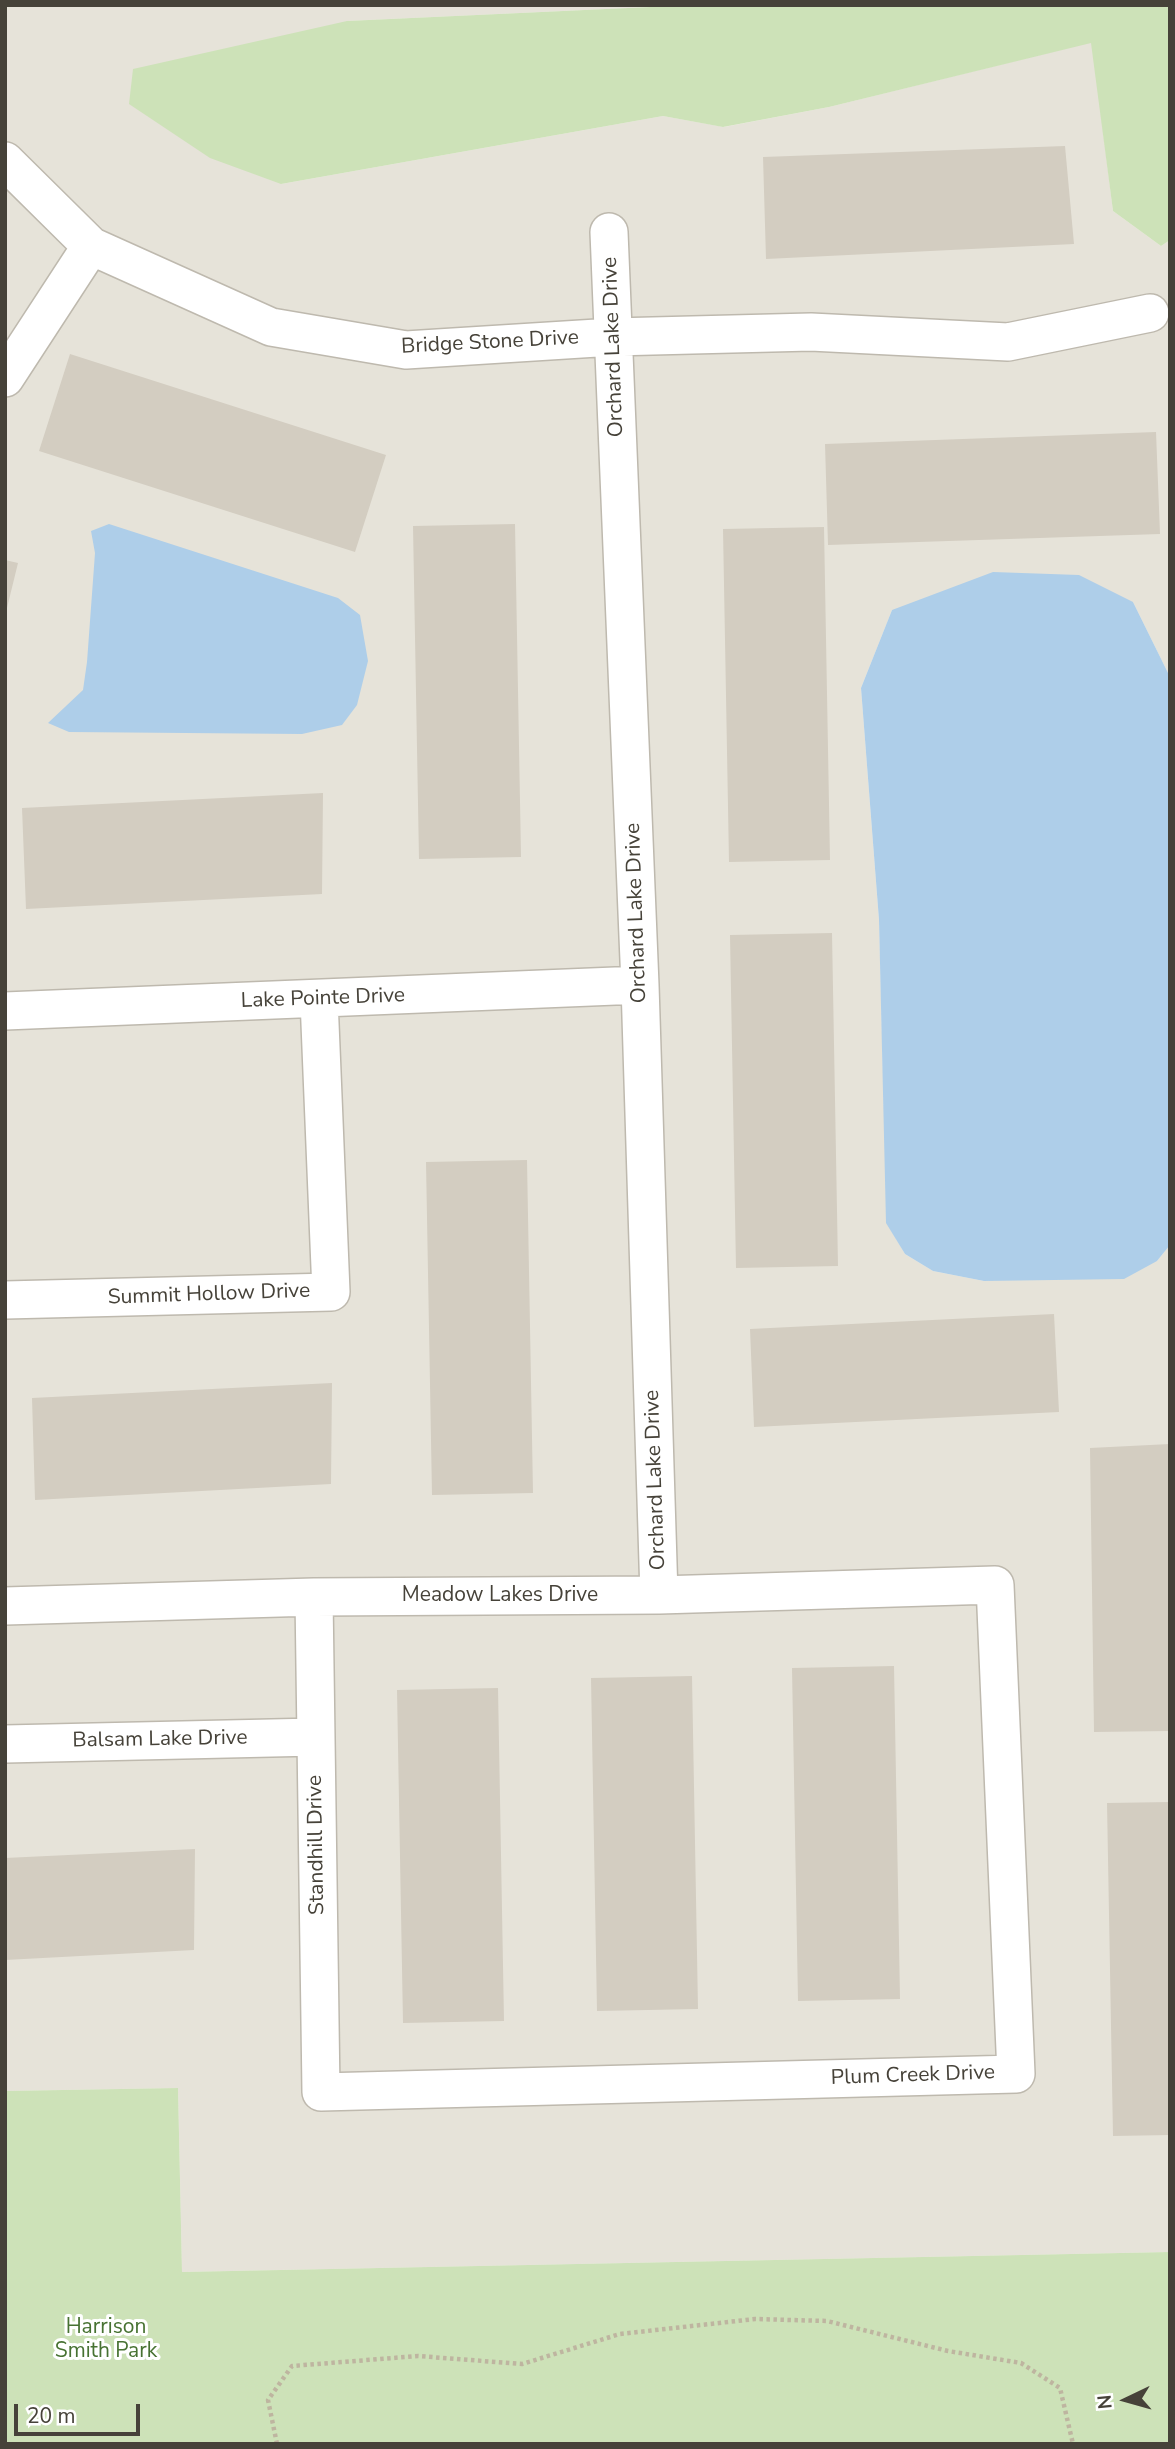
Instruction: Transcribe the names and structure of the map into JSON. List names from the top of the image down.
{
  "streets": {
    "street": [
      "Bridge Stone Drive",
      "Orchard Lake Drive",
      "Lake Pointe Drive",
      "Summit Hollow Drive",
      "Meadow Lakes Drive",
      "Balsam Lake Drive",
      "Standhill Drive",
      "Plum Creek Drive"
    ]
  },
  "crossings": [
    ["Bridge Stone Drive", "Orchard Lake Drive"],
    ["Orchard Lake Drive", "Lake Pointe Drive"],
    ["Orchard Lake Drive", "Meadow Lakes Drive"],
    ["Lake Pointe Drive", "Summit Hollow Drive"],
    ["Meadow Lakes Drive", "Standhill Drive"],
    ["Meadow Lakes Drive", "Plum Creek Drive"],
    ["Balsam Lake Drive", "Standhill Drive"],
    ["Standhill Drive", "Plum Creek Drive"]
  ],
  "parks": ["Harrison Smith Park"],
  "scale_bar": "20 m",
  "north": "left"
}
